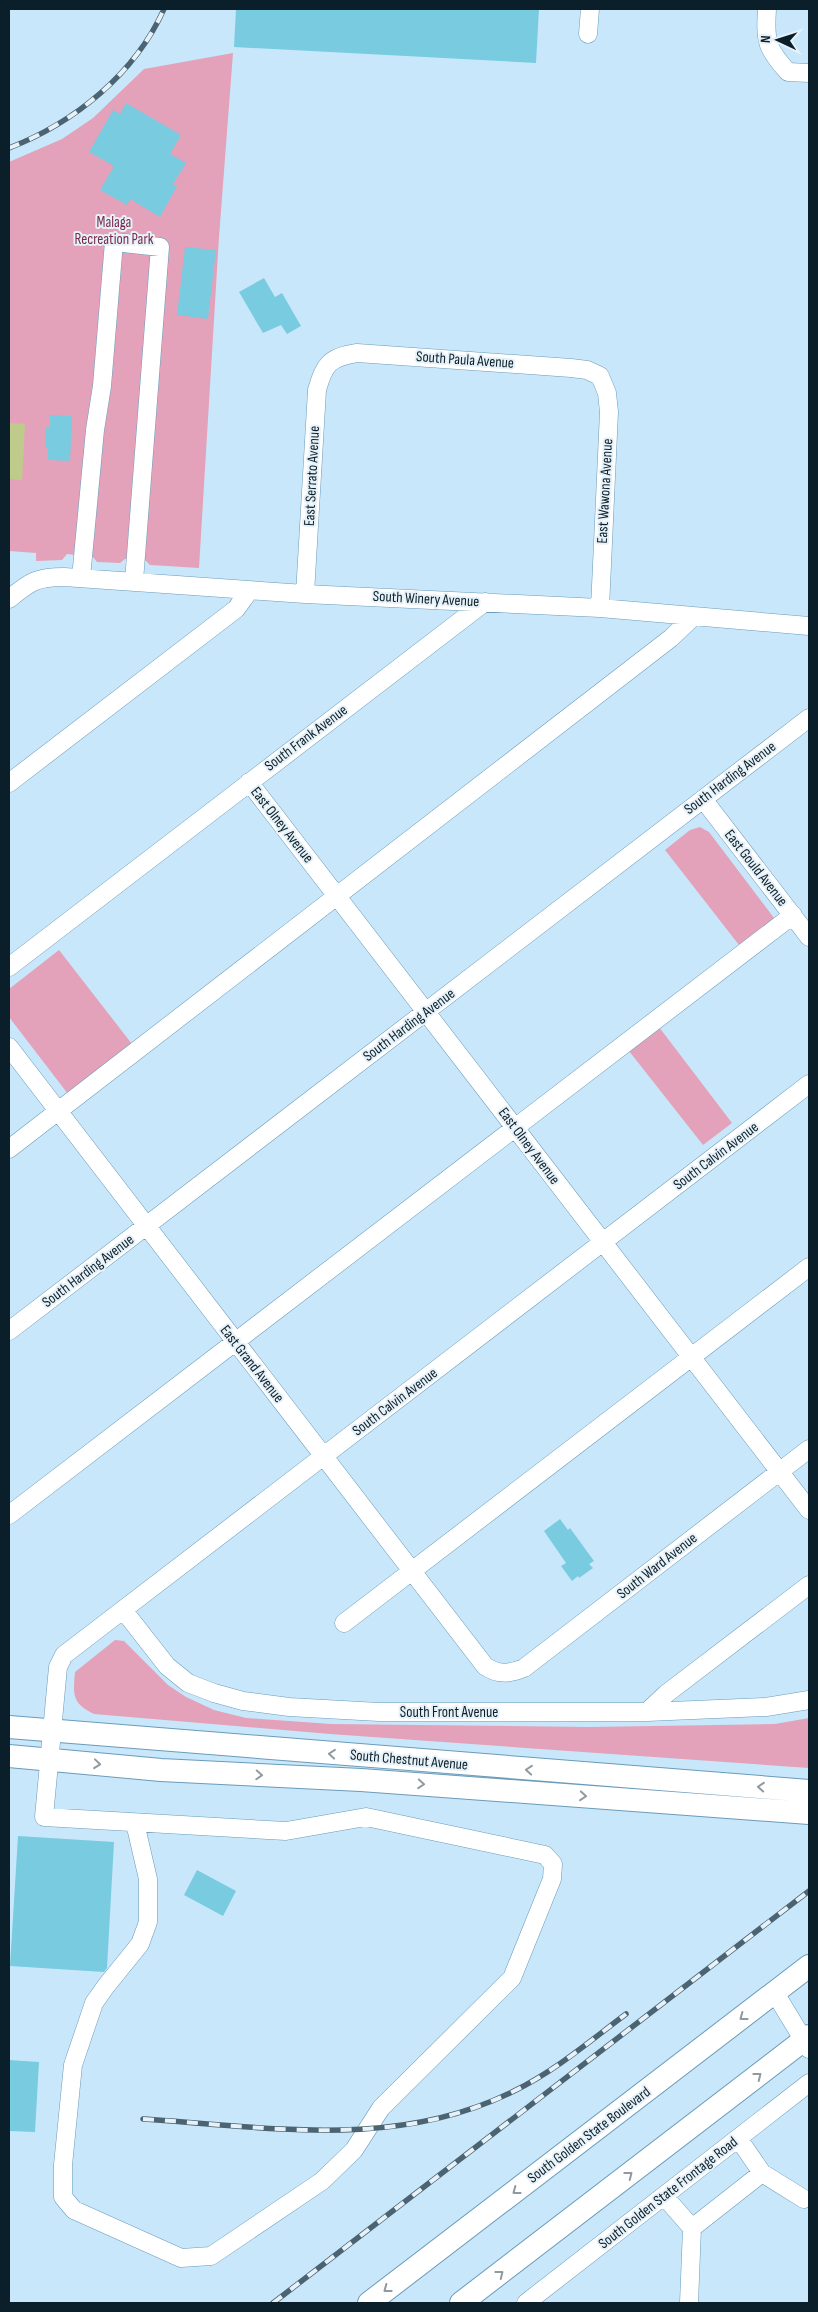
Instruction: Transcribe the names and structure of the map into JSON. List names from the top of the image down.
{
  "streets": {
    "main road": ["South Chestnut Avenue", "South Golden State Boulevard"],
    "street": [
      "South Paula Avenue",
      "East Serrato Avenue",
      "East Wawona Avenue",
      "South Winery Avenue",
      "South Frank Avenue",
      "South Harding Avenue",
      "East Olney Avenue",
      "East Gould Avenue",
      "South Calvin Avenue",
      "East Grand Avenue",
      "South Ward Avenue",
      "South Front Avenue",
      "South Golden State Frontage Road"
    ]
  },
  "crossings": [
    ["South Paula Avenue", "East Serrato Avenue"],
    ["South Paula Avenue", "East Wawona Avenue"],
    ["East Serrato Avenue", "South Winery Avenue"],
    ["East Wawona Avenue", "South Winery Avenue"],
    ["South Winery Avenue", "South Frank Avenue"],
    ["South Frank Avenue", "East Olney Avenue"],
    ["South Harding Avenue", "East Olney Avenue"],
    ["South Harding Avenue", "East Gould Avenue"],
    ["South Harding Avenue", "East Grand Avenue"],
    ["East Olney Avenue", "South Calvin Avenue"],
    ["East Olney Avenue", "South Ward Avenue"],
    ["South Calvin Avenue", "East Grand Avenue"],
    ["South Calvin Avenue", "South Front Avenue"],
    ["South Calvin Avenue", "South Chestnut Avenue"],
    ["East Grand Avenue", "South Ward Avenue"]
  ],
  "parks": ["Malaga Recreation Park"],
  "north": "left"
}
